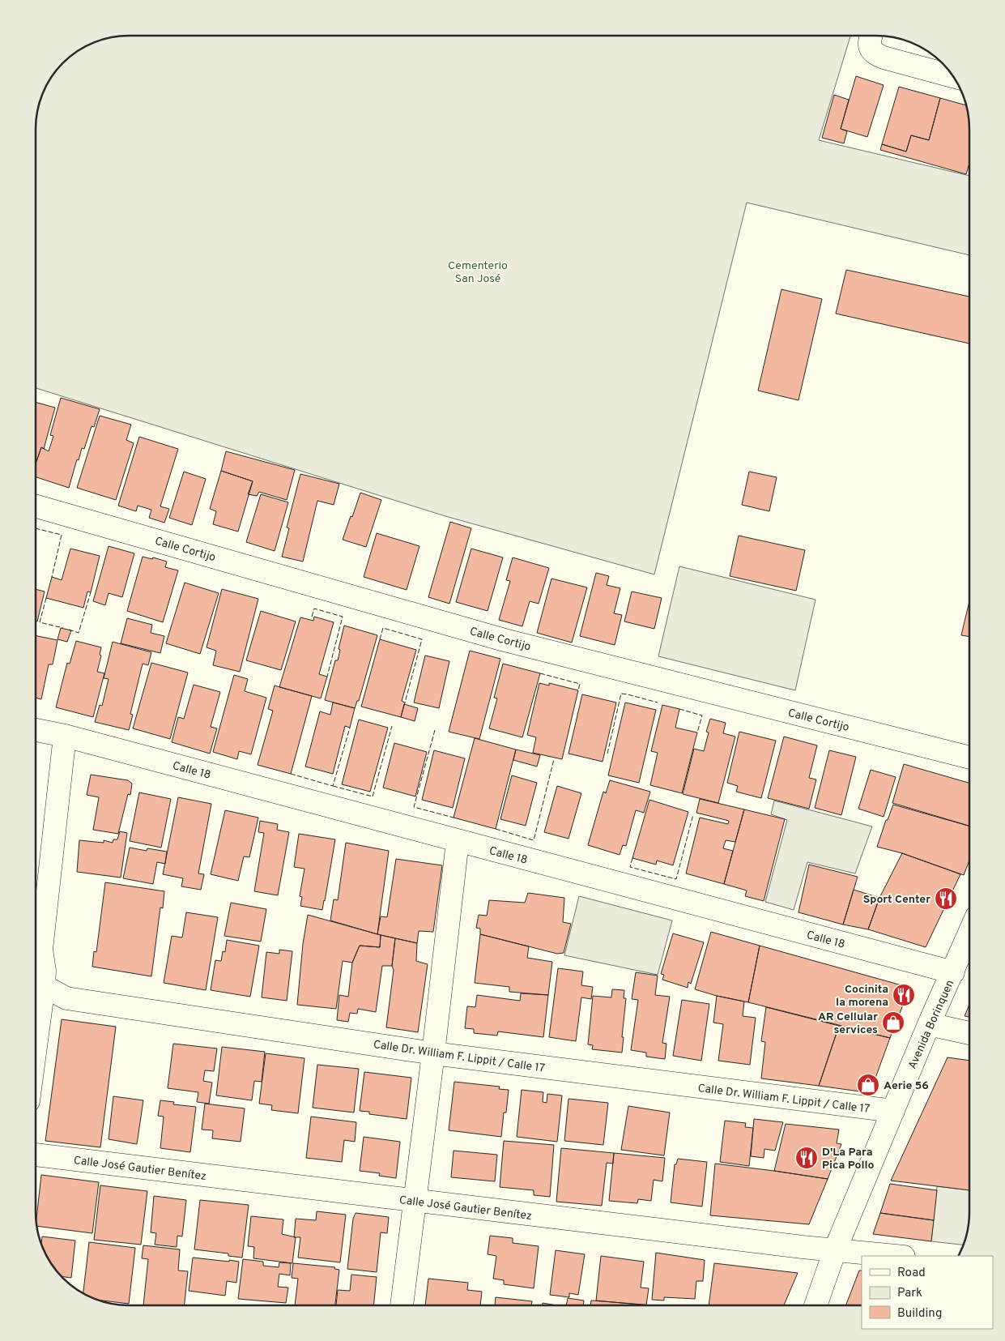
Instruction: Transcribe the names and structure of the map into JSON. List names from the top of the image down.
{
  "streets": {
    "street": [
      "Calle Cortijo",
      "Calle 18",
      "Avenida Borinquen",
      "Calle Dr. William F. Lippit / Calle 17",
      "Calle José Gautier Benítez"
    ]
  },
  "crossings": [
    ["Calle 18", "Avenida Borinquen"],
    ["Avenida Borinquen", "Calle Dr. William F. Lippit / Calle 17"],
    ["Avenida Borinquen", "Calle José Gautier Benítez"]
  ],
  "parks": ["Cementerio San José"],
  "places": {
    "restaurant": ["Sport Center", "Cocinita la morena", "D'La Para Pica Pollo"],
    "shop": ["AR Cellular services", "Aerie 56"]
  },
  "legend": ["Road", "Park", "Building"]
}
